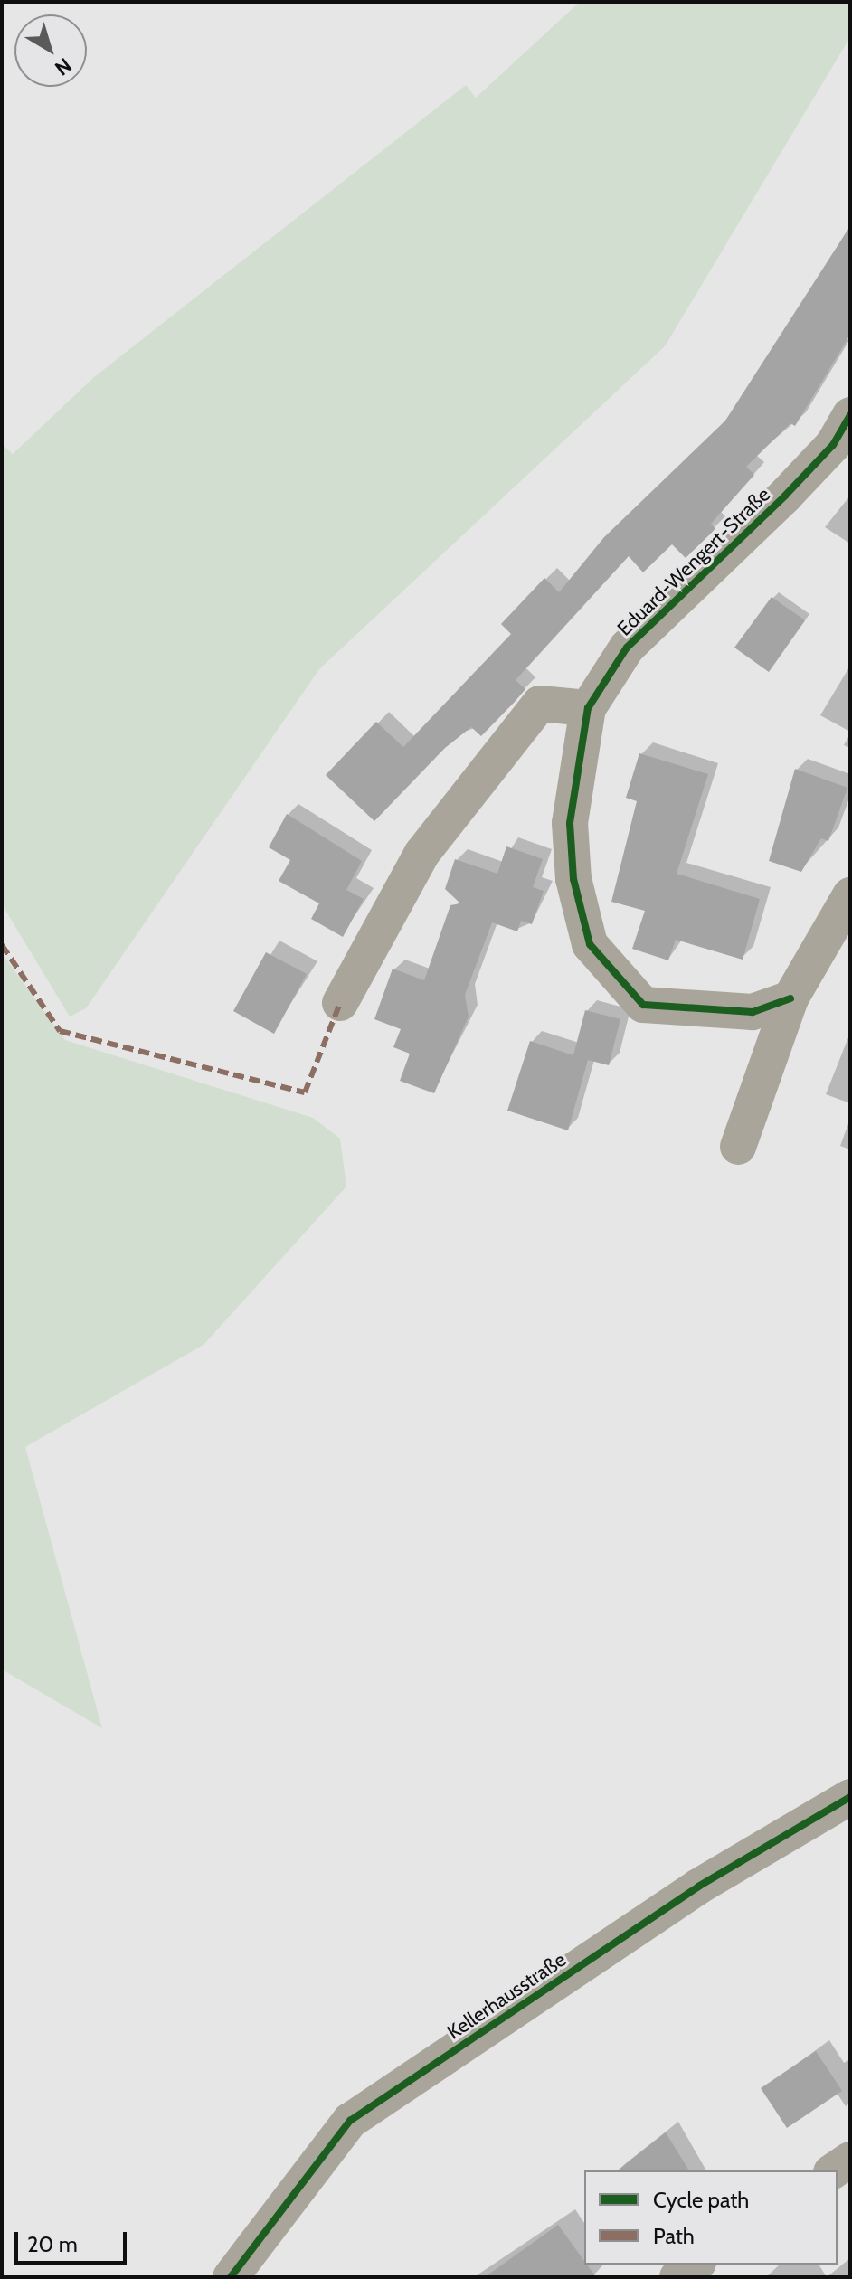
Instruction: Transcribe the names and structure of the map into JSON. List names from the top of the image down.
{
  "streets": {
    "street": ["Eduard-Wengert-Straße", "Kellerhausstraße"]
  },
  "legend": ["Cycle path", "Path"],
  "scale_bar": "20 m",
  "north": "bottom right"
}
